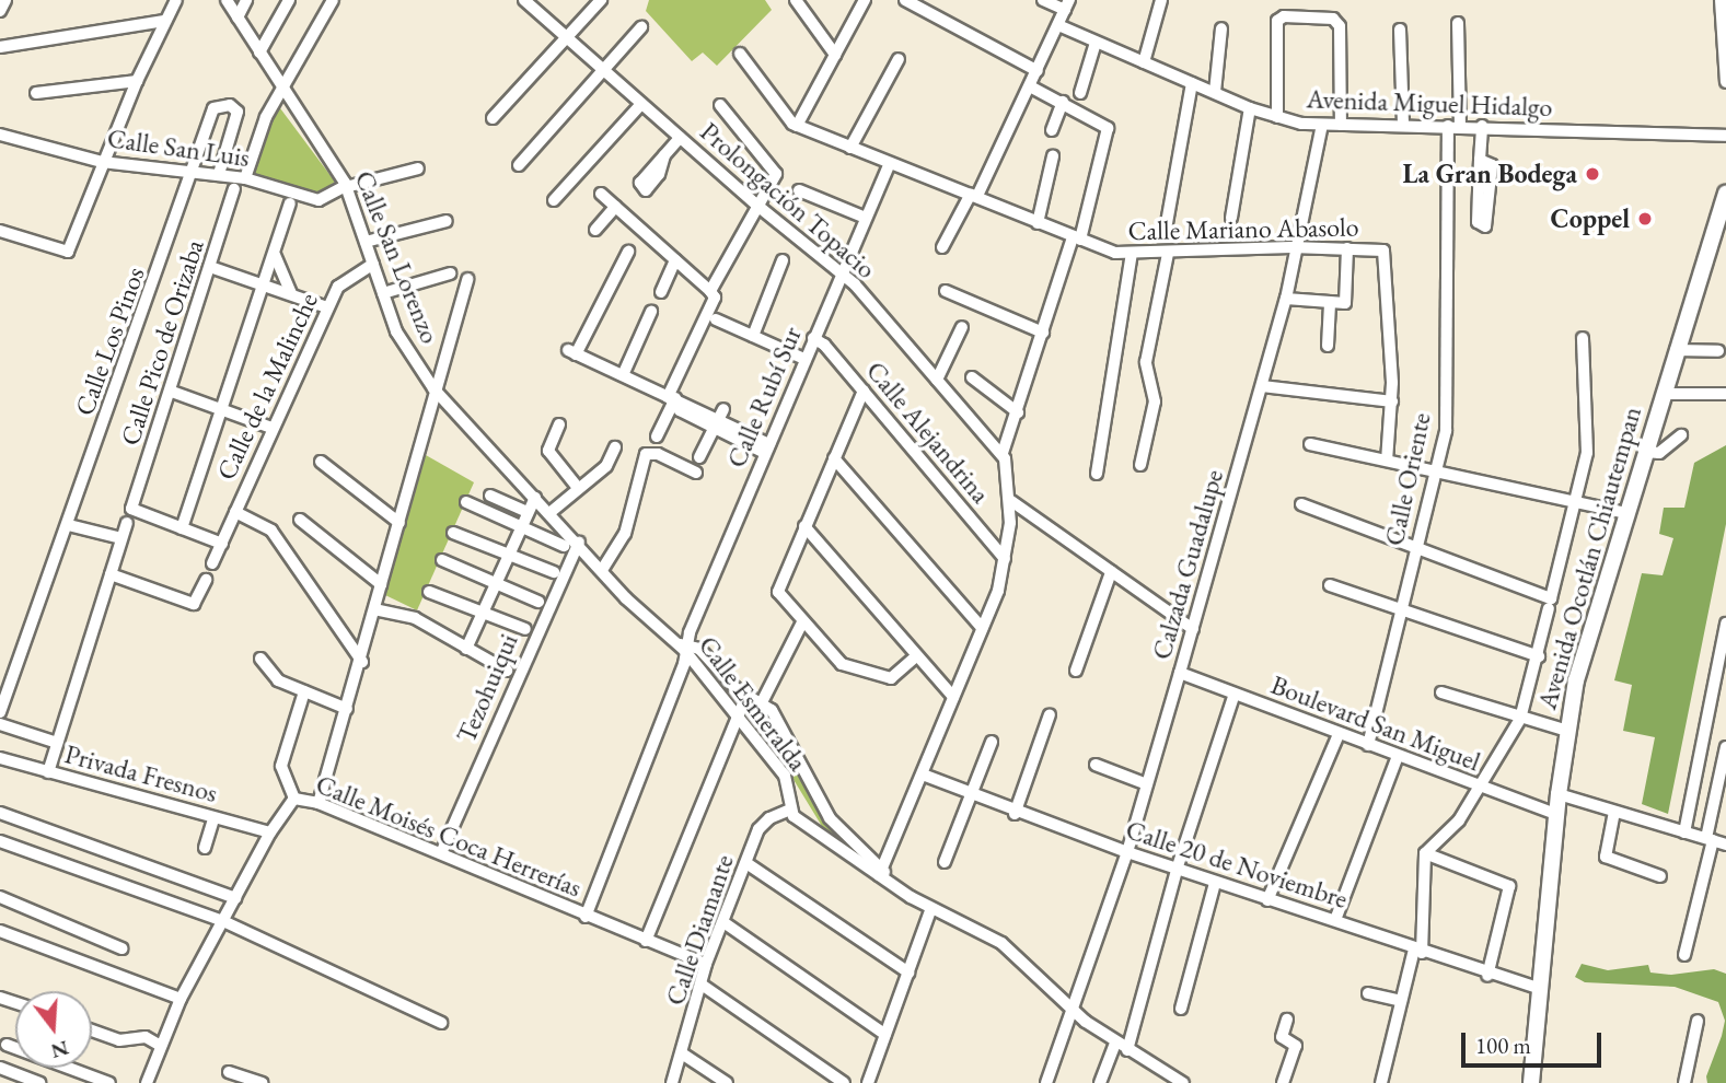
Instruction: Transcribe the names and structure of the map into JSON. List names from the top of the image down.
{
  "streets": {
    "main road": ["Avenida Ocotlán Chiautempan"],
    "street": [
      "Avenida Miguel Hidalgo",
      "Calle San Luis",
      "Prolongación Topacio",
      "Calle Mariano Abasolo",
      "Calle San Lorenzo",
      "Calle Los Pinos",
      "Calle Pico de Orizaba",
      "Calle de la Malinche",
      "Calle Rubí Sur",
      "Calle Alejandrina",
      "Calle Oriente",
      "Calzada Guadalupe",
      "Tezohuiqui",
      "Calle Esmeralda",
      "Boulevard San Miguel",
      "Privada Fresnos",
      "Calle Moisés Coca Herrerías",
      "Calle 20 de Noviembre",
      "Calle Diamante"
    ]
  },
  "crossings": [
    ["Avenida Miguel Hidalgo", "Calle Oriente"],
    ["Avenida Miguel Hidalgo", "Calzada Guadalupe"],
    ["Calle San Luis", "Calle San Lorenzo"],
    ["Calle San Luis", "Calle Los Pinos"],
    ["Prolongación Topacio", "Calle Rubí Sur"],
    ["Calle Mariano Abasolo", "Calle Rubí Sur"],
    ["Calle Mariano Abasolo", "Calzada Guadalupe"],
    ["Calle San Lorenzo", "Calle de la Malinche"],
    ["Calle San Lorenzo", "Calle Rubí Sur"],
    ["Calle San Lorenzo", "Tezohuiqui"],
    ["Calle San Lorenzo", "Calle Esmeralda"],
    ["Calle Rubí Sur", "Calle Alejandrina"],
    ["Calle Rubí Sur", "Calle Esmeralda"],
    ["Calle Rubí Sur", "Calle Moisés Coca Herrerías"],
    ["Calle Oriente", "Boulevard San Miguel"],
    ["Avenida Ocotlán Chiautempan", "Boulevard San Miguel"],
    ["Avenida Ocotlán Chiautempan", "Calle 20 de Noviembre"],
    ["Calzada Guadalupe", "Boulevard San Miguel"],
    ["Calzada Guadalupe", "Calle 20 de Noviembre"],
    ["Tezohuiqui", "Calle Moisés Coca Herrerías"],
    ["Calle Esmeralda", "Calle Diamante"],
    ["Privada Fresnos", "Calle Moisés Coca Herrerías"],
    ["Calle Moisés Coca Herrerías", "Calle Diamante"]
  ],
  "places": ["La Gran Bodega", "Coppel"],
  "scale_bar": "100 m",
  "north": "bottom"
}
